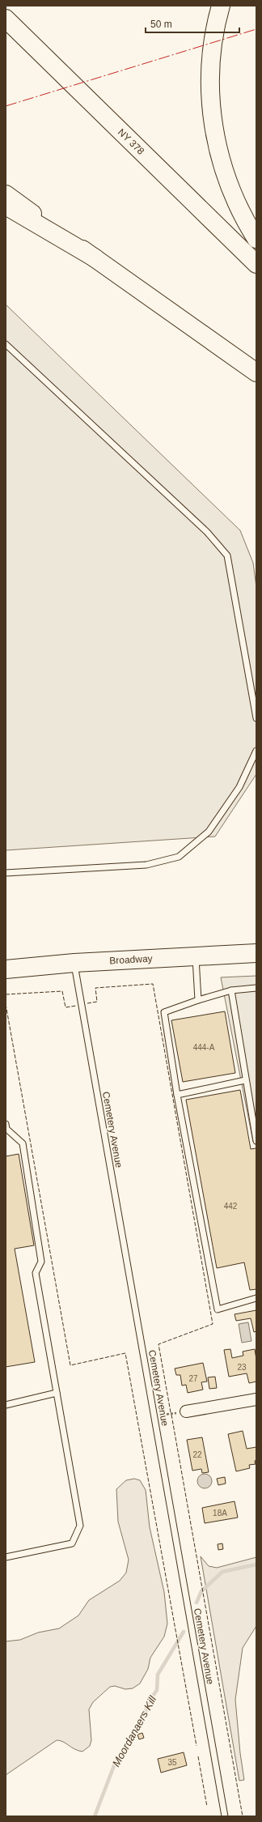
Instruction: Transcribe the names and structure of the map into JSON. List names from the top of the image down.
{
  "streets": {
    "main road": ["NY 378", "Broadway"],
    "lane": ["Cemetery Avenue"]
  },
  "crossings": [
    ["Broadway", "Cemetery Avenue"]
  ],
  "water": ["Moordanaers Kill"],
  "house_numbers": [
    "444-A",
    "442",
    "23",
    "27",
    "22",
    "18A",
    "35"
  ],
  "scale_bar": "50 m"
}
